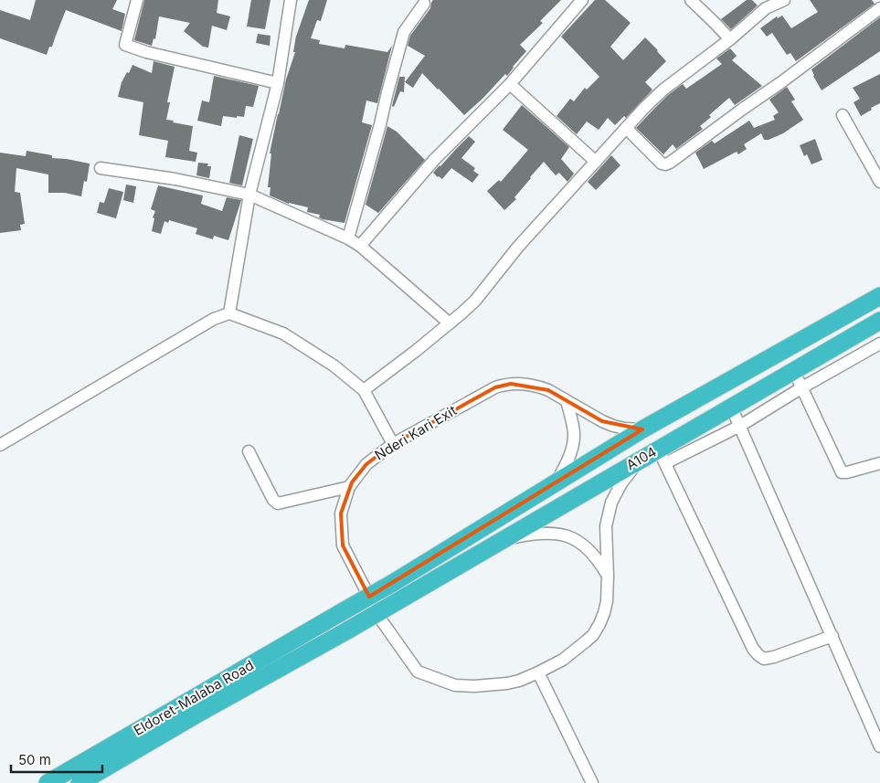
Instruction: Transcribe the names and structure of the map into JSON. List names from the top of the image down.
{
  "streets": {
    "highway": ["A104", "Eldoret-Malaba Road"],
    "street": ["Nderi Kari Exit"]
  },
  "crossings": [
    ["Nderi Kari Exit", "Eldoret-Malaba Road"],
    ["A104", "Eldoret-Malaba Road"]
  ],
  "scale_bar": "50 m"
}
